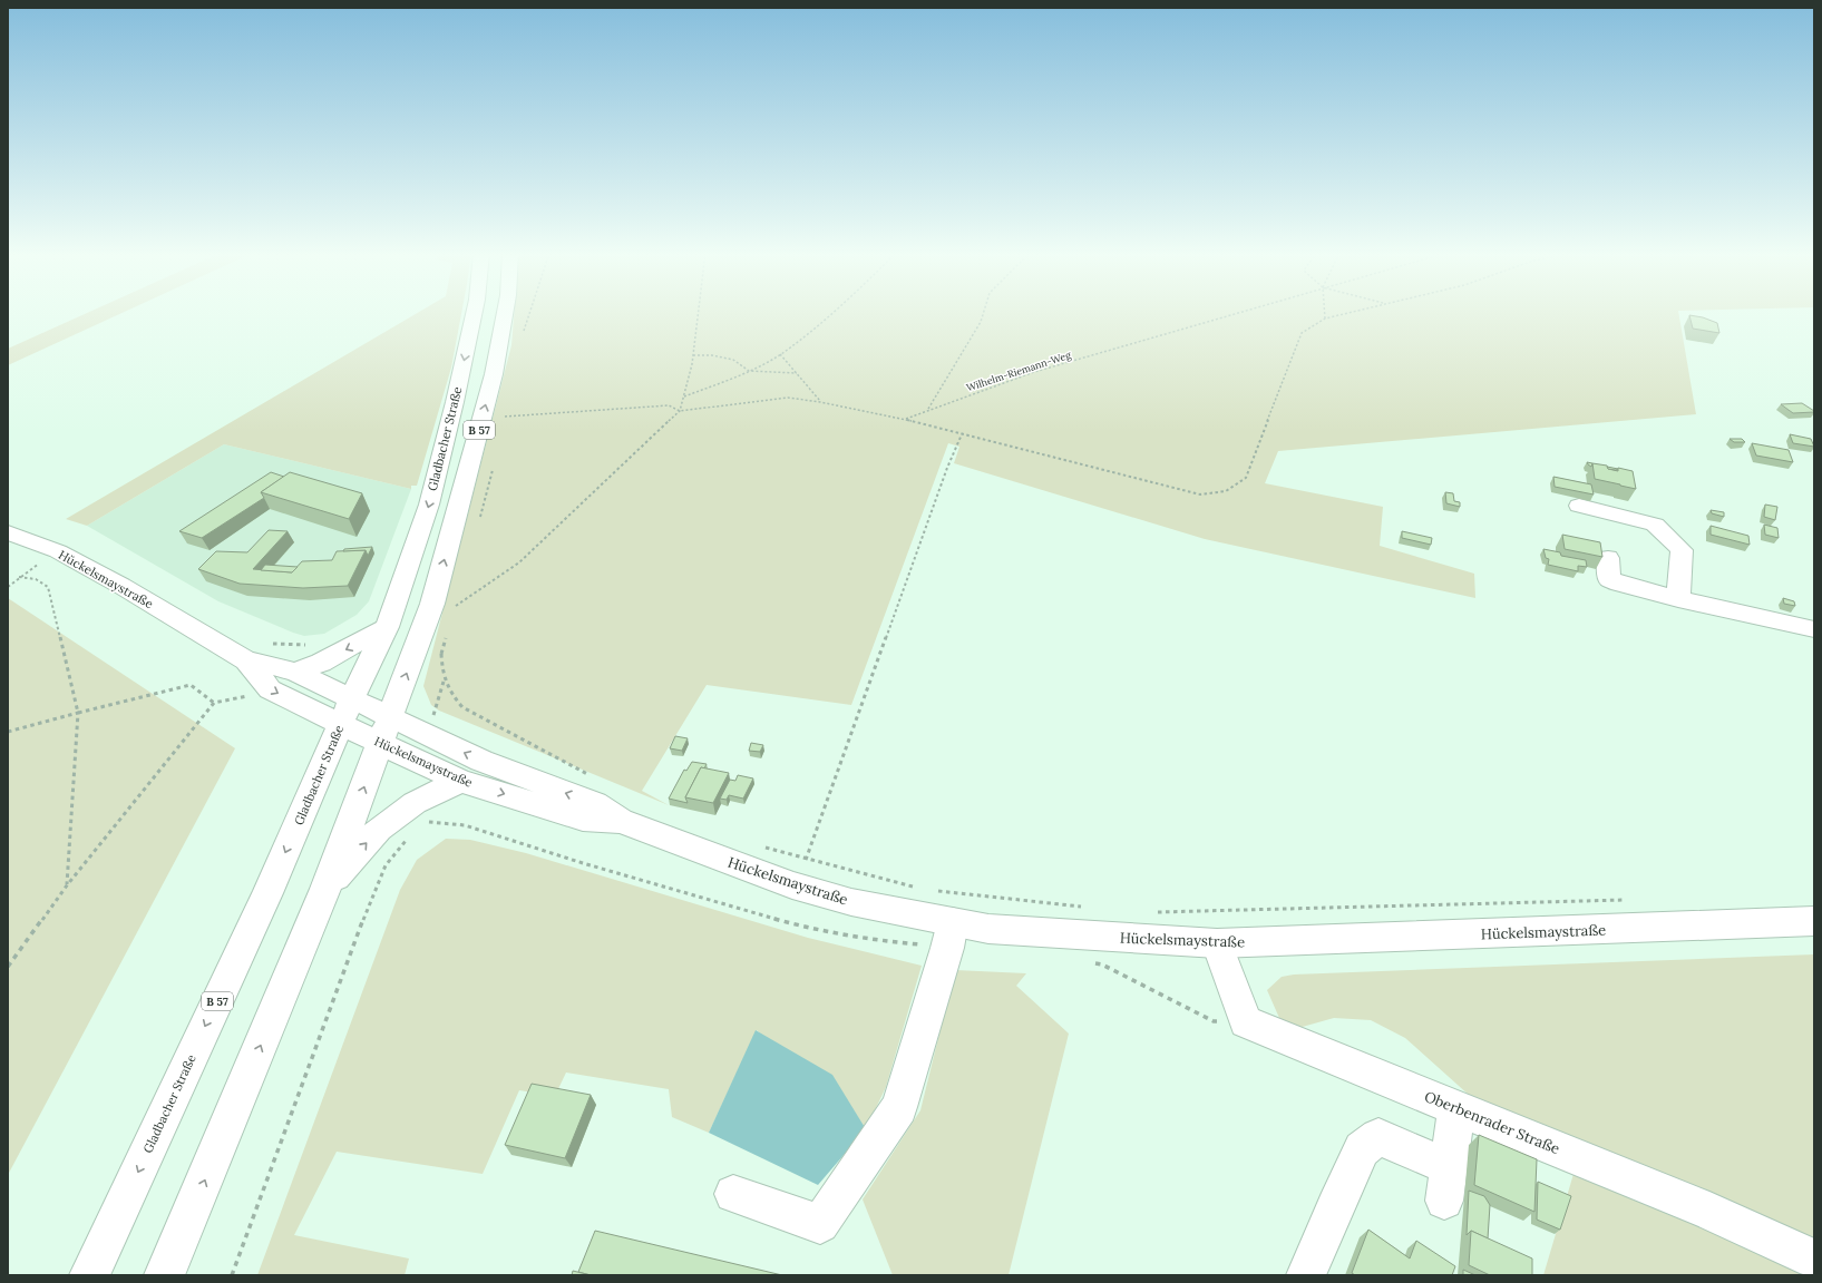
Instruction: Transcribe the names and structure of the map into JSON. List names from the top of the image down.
{
  "streets": {
    "main road": [
      "B 57",
      "Gladbacher Straße",
      "Hückelsmaystraße",
      "Oberbenrader Straße"
    ],
    "path": ["Wilhelm-Riemann-Weg"]
  },
  "crossings": [
    ["B 57", "Hückelsmaystraße"],
    ["Gladbacher Straße", "Hückelsmaystraße"],
    ["Hückelsmaystraße", "Oberbenrader Straße"]
  ]
}
